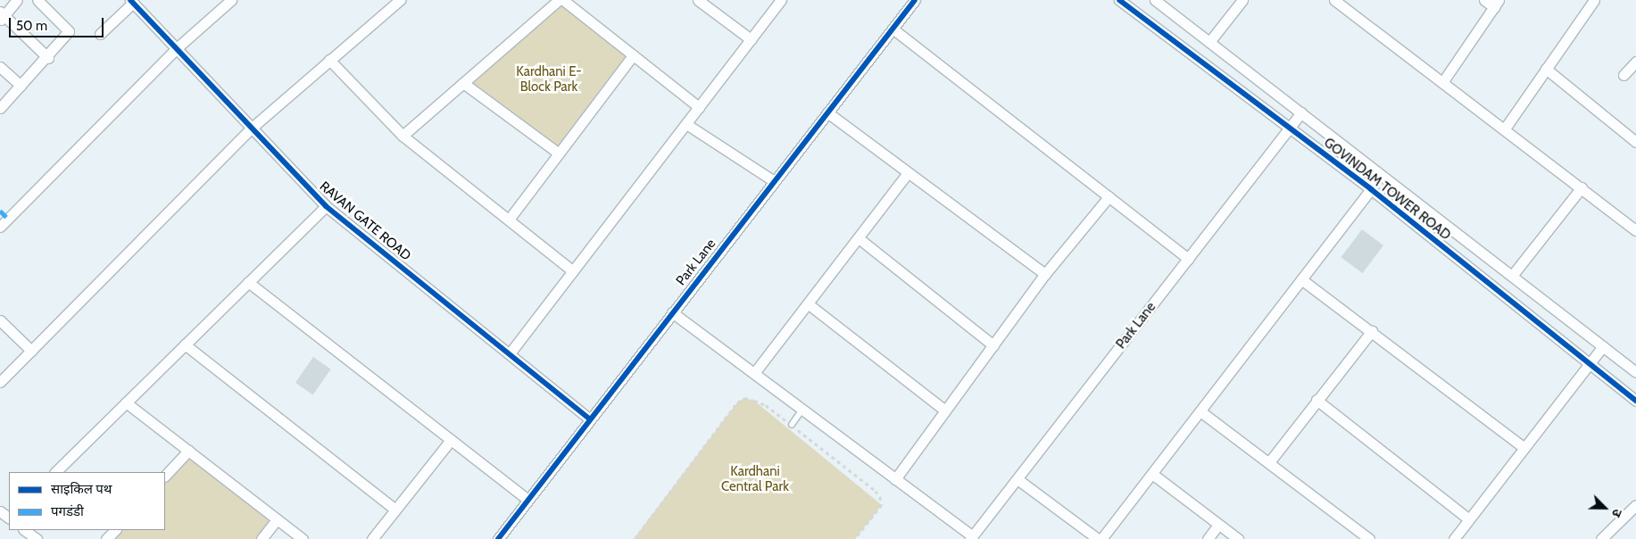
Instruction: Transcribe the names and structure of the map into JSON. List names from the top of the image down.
{
  "streets": {
    "street": ["GOVINDAM TOWER ROAD", "RAVAN GATE ROAD", "Park Lane"]
  },
  "crossings": [
    ["GOVINDAM TOWER ROAD", "Park Lane"],
    ["RAVAN GATE ROAD", "Park Lane"]
  ],
  "parks": ["Kardhani E- Block Park", "Kardhani Central Park"],
  "legend": ["साइकिल पथ", "पगडंडी"],
  "scale_bar": "50 m",
  "north": "bottom right"
}
